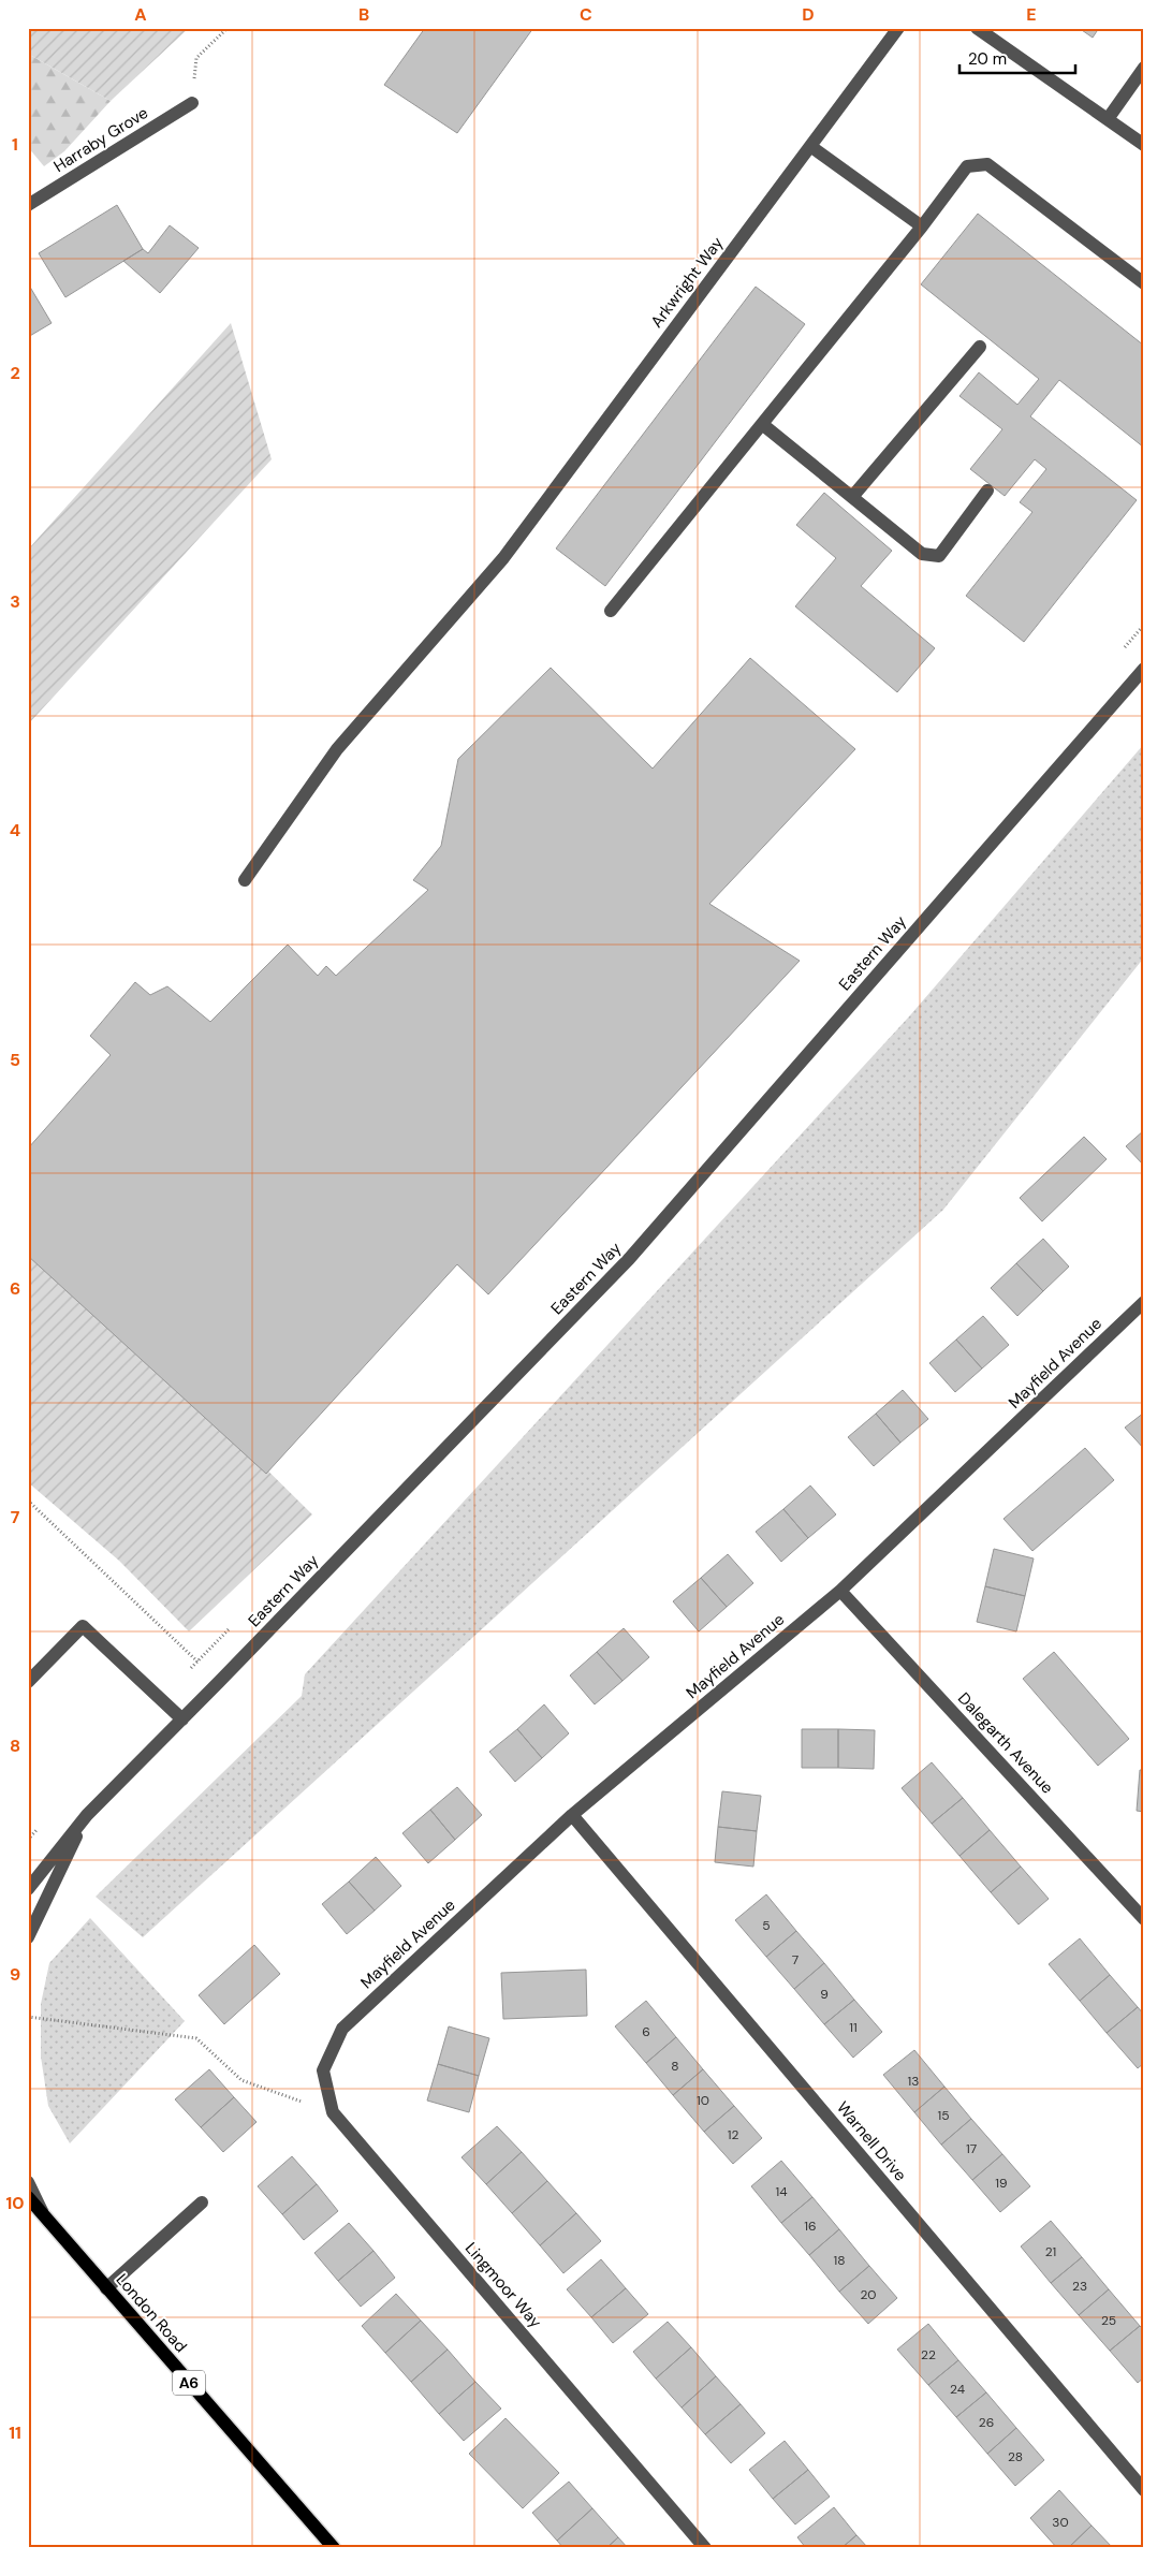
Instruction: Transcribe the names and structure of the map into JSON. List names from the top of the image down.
{
  "streets": {
    "main road": ["London Road", "A6"],
    "street": [
      "Harraby Grove",
      "Arkwright Way",
      "Eastern Way",
      "Mayfield Avenue",
      "Dalegarth Avenue",
      "Warnell Drive",
      "Lingmoor Way"
    ]
  },
  "crossings": [
    ["Mayfield Avenue", "Dalegarth Avenue"],
    ["Mayfield Avenue", "Warnell Drive"],
    ["Mayfield Avenue", "Lingmoor Way"]
  ],
  "house_numbers": [
    "5",
    "7",
    "9",
    "11",
    "6",
    "8",
    "13",
    "10",
    "15",
    "12",
    "17",
    "19",
    "14",
    "16",
    "21",
    "18",
    "23",
    "20",
    "25",
    "22",
    "24",
    "26",
    "28",
    "30"
  ],
  "scale_bar": "20 m",
  "grid": {
    "columns": [
      "A",
      "B",
      "C",
      "D",
      "E"
    ],
    "rows": [
      "1",
      "2",
      "3",
      "4",
      "5",
      "6",
      "7",
      "8",
      "9",
      "10",
      "11"
    ]
  }
}
